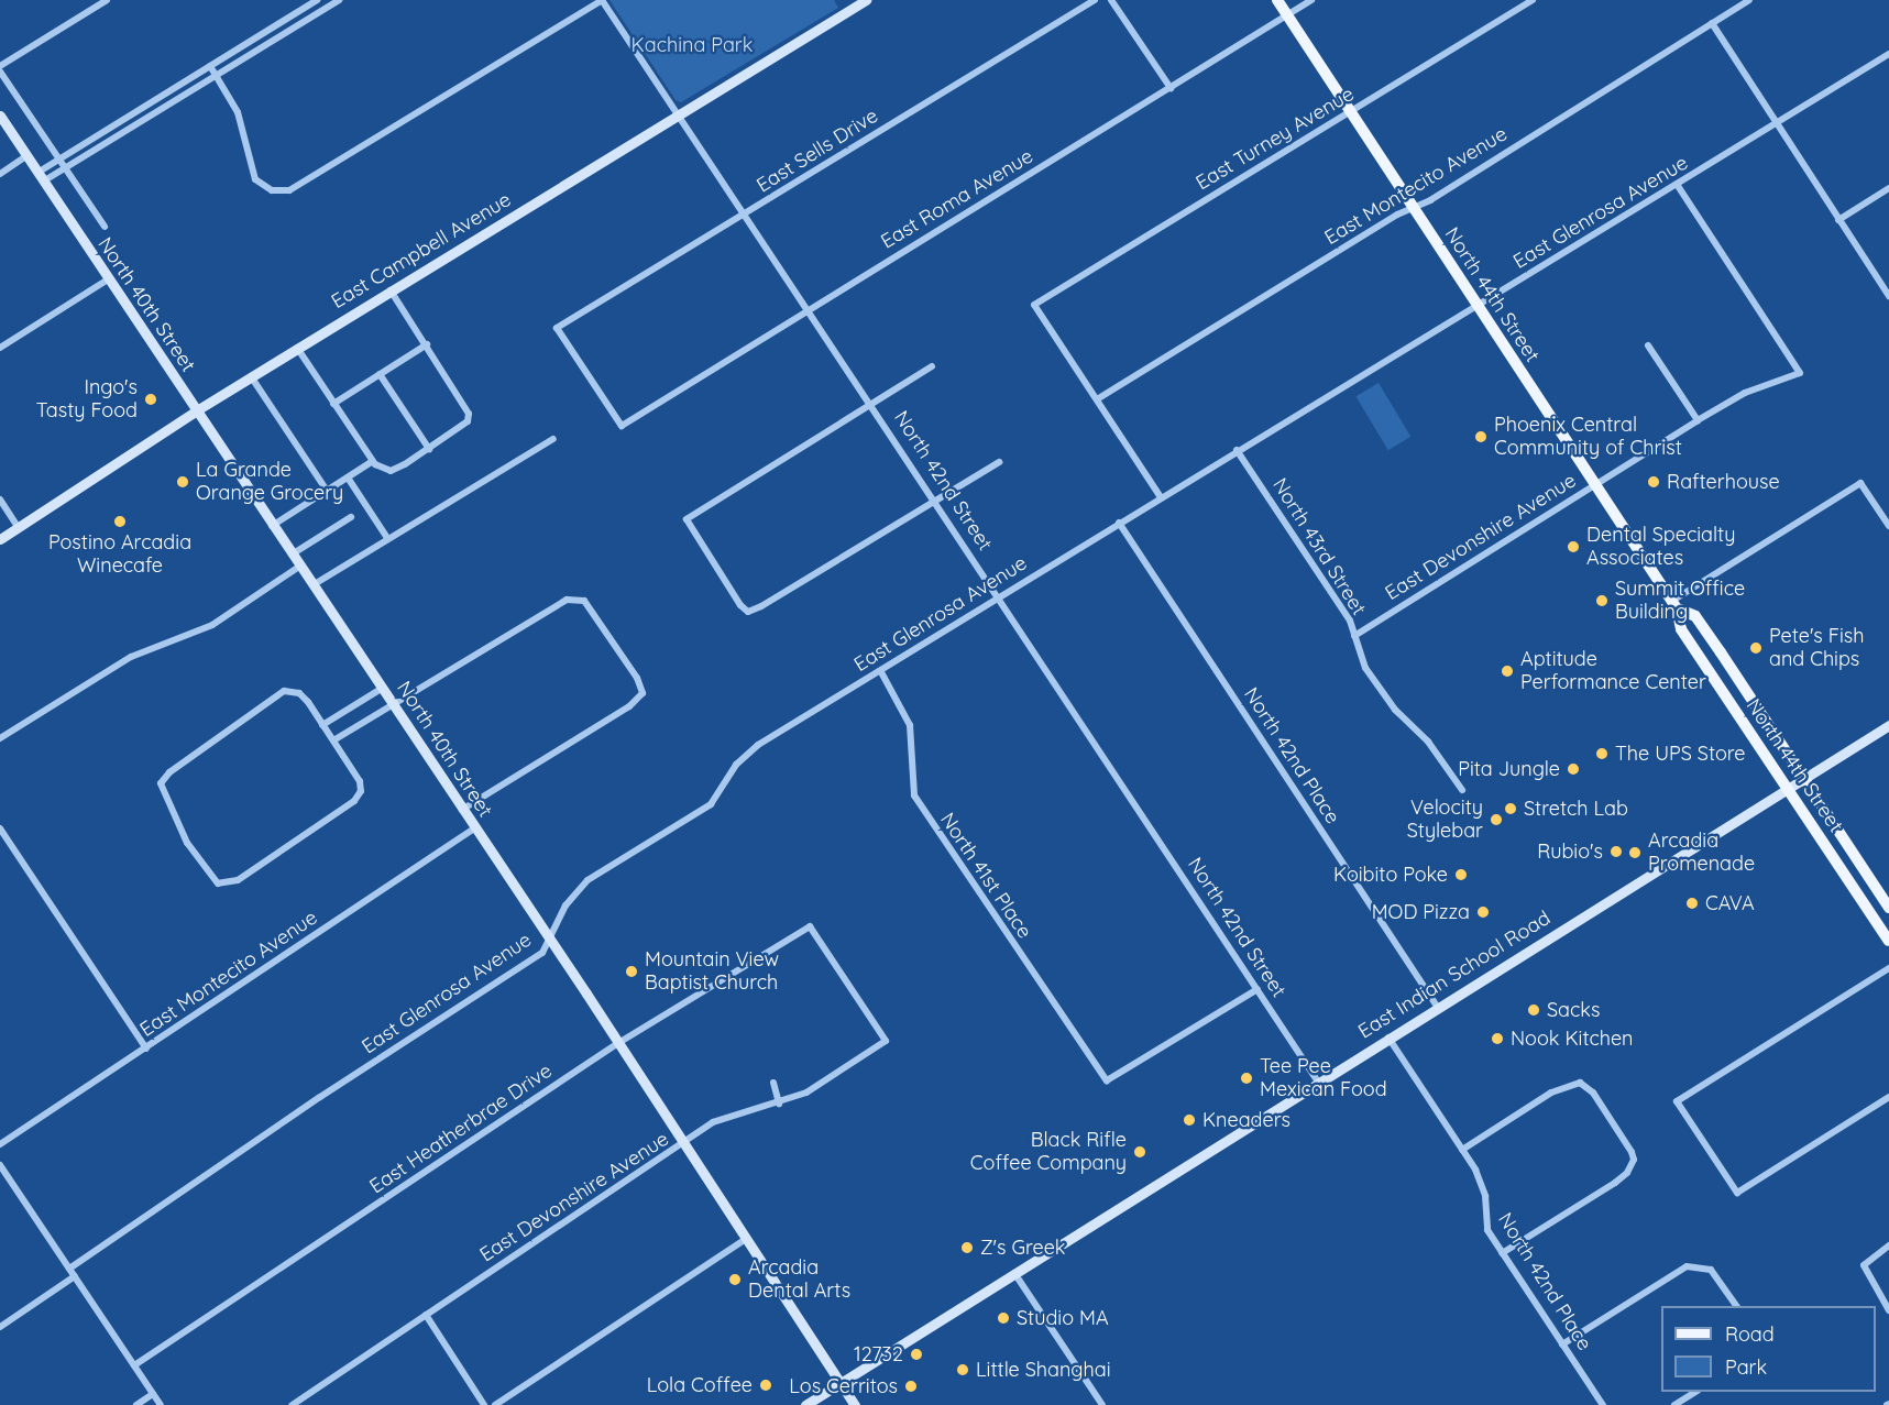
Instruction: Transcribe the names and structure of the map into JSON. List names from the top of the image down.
{
  "streets": {
    "main road": [
      "East Campbell Avenue",
      "North 44th Street",
      "North 40th Street",
      "East Indian School Road"
    ],
    "street": [
      "East Turney Avenue",
      "East Sells Drive",
      "East Montecito Avenue",
      "East Roma Avenue",
      "East Glenrosa Avenue",
      "North 42nd Street",
      "East Devonshire Avenue",
      "North 43rd Street",
      "North 42nd Place",
      "North 41st Place",
      "East Heatherbrae Drive"
    ]
  },
  "crossings": [
    ["East Turney Avenue", "East Montecito Avenue"],
    ["East Turney Avenue", "North 44th Street"],
    ["East Sells Drive", "East Roma Avenue"],
    ["East Sells Drive", "North 42nd Street"],
    ["East Montecito Avenue", "North 44th Street"],
    ["East Montecito Avenue", "North 40th Street"],
    ["East Roma Avenue", "North 44th Street"],
    ["East Roma Avenue", "North 42nd Street"],
    ["East Glenrosa Avenue", "North 44th Street"],
    ["East Glenrosa Avenue", "North 40th Street"],
    ["East Glenrosa Avenue", "North 42nd Street"],
    ["East Glenrosa Avenue", "East Devonshire Avenue"],
    ["East Glenrosa Avenue", "North 43rd Street"],
    ["East Glenrosa Avenue", "North 42nd Place"],
    ["East Glenrosa Avenue", "North 41st Place"],
    ["East Campbell Avenue", "North 40th Street"],
    ["East Campbell Avenue", "North 42nd Street"],
    ["North 44th Street", "East Devonshire Avenue"],
    ["North 44th Street", "East Indian School Road"],
    ["North 40th Street", "East Devonshire Avenue"],
    ["North 40th Street", "East Indian School Road"],
    ["North 40th Street", "East Heatherbrae Drive"],
    ["North 42nd Street", "North 41st Place"],
    ["North 42nd Street", "East Indian School Road"],
    ["East Devonshire Avenue", "North 43rd Street"],
    ["East Devonshire Avenue", "East Heatherbrae Drive"],
    ["North 42nd Place", "East Indian School Road"]
  ],
  "parks": ["Kachina Park"],
  "places": [
    "Ingo's Tasty Food",
    "Phoenix Central Community of Christ",
    "La Grande Orange Grocery",
    "Rafterhouse",
    "Postino Arcadia Winecafe",
    "Dental Specialty Associates",
    "Summit Office Building",
    "Pete's Fish and Chips",
    "Aptitude Performance Center",
    "The UPS Store",
    "Pita Jungle",
    "Stretch Lab",
    "Velocity Stylebar",
    "Rubio's",
    "Arcadia Promenade",
    "Koibito Poke",
    "CAVA",
    "MOD Pizza",
    "Mountain View Baptist Church",
    "Sacks",
    "Nook Kitchen",
    "Tee Pee Mexican Food",
    "Kneaders",
    "Black Rifle Coffee Company",
    "Z's Greek",
    "Arcadia Dental Arts",
    "Studio MA",
    "12732",
    "Little Shanghai",
    "Lola Coffee",
    "Los Cerritos"
  ],
  "legend": ["Road", "Park"]
}
